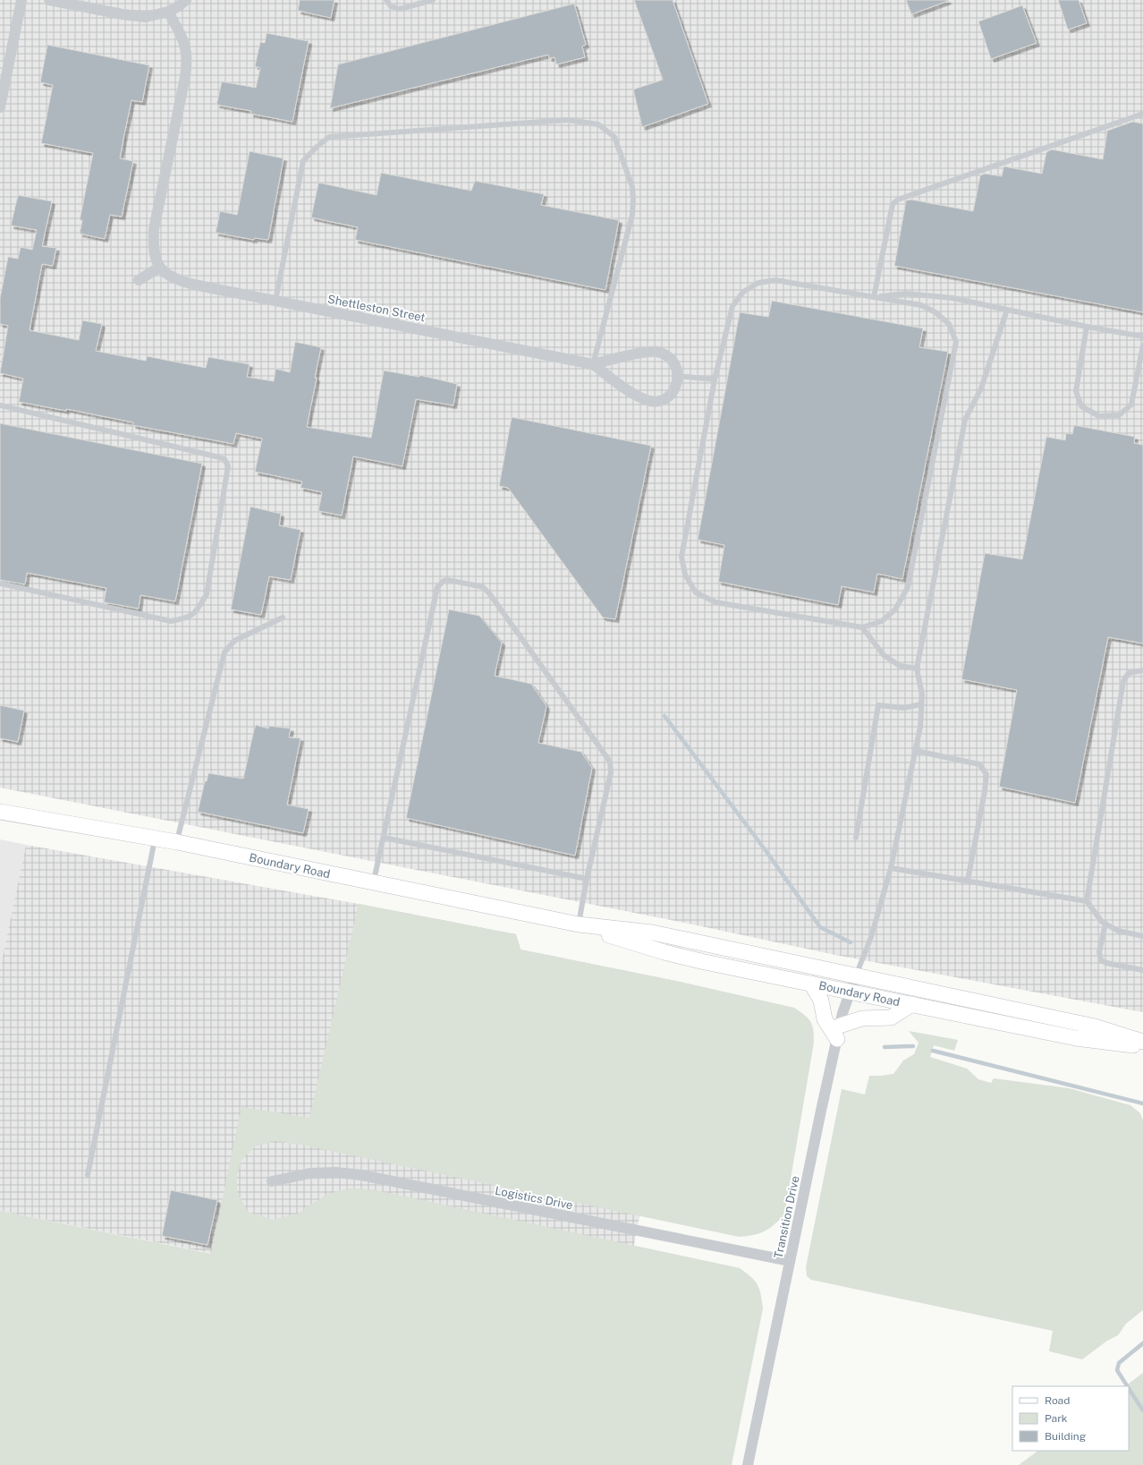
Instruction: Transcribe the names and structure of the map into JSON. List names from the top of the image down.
{
  "streets": {
    "main road": ["Boundary Road"],
    "street": ["Shettleston Street", "Logistics Drive", "Transition Drive"]
  },
  "crossings": [
    ["Boundary Road", "Transition Drive"],
    ["Logistics Drive", "Transition Drive"]
  ],
  "legend": ["Road", "Park", "Building"]
}
